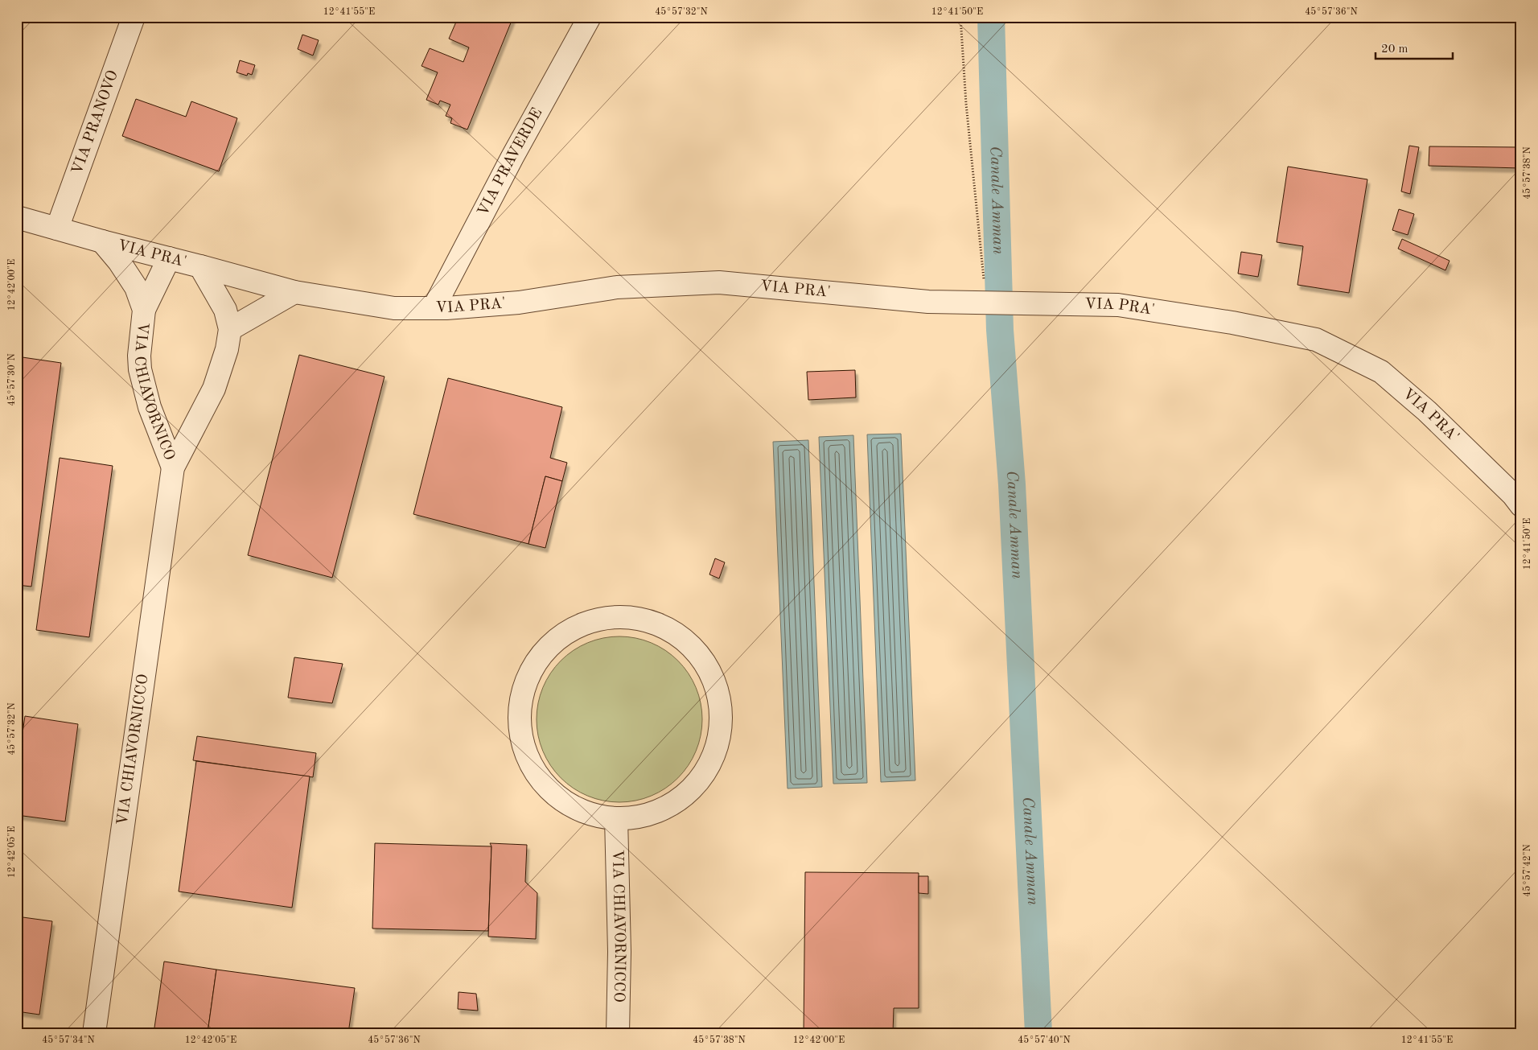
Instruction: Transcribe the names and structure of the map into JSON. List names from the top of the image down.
{
  "streets": {
    "street": [
      "VIA PRANOVO",
      "VIA PRAVERDE",
      "VIA PRA'",
      "VIA CHIAVORNICO",
      "VIA CHIAVORNICCO"
    ]
  },
  "crossings": [
    ["VIA PRANOVO", "VIA PRA'"],
    ["VIA PRAVERDE", "VIA PRA'"],
    ["VIA PRA'", "VIA CHIAVORNICO"],
    ["VIA CHIAVORNICO", "VIA CHIAVORNICCO"]
  ],
  "water": ["Canale Amman"],
  "scale_bar": "20 m",
  "coordinates": [
    "12°41'55\"E",
    "45°57'32\"N",
    "12°41'50\"E",
    "45°57'36\"N",
    "45°57'38\"N",
    "12°42'00\"E",
    "45°57'30\"N",
    "12°42'05\"E",
    "45°57'42\"N",
    "45°57'34\"N",
    "45°57'40\"N"
  ]
}
